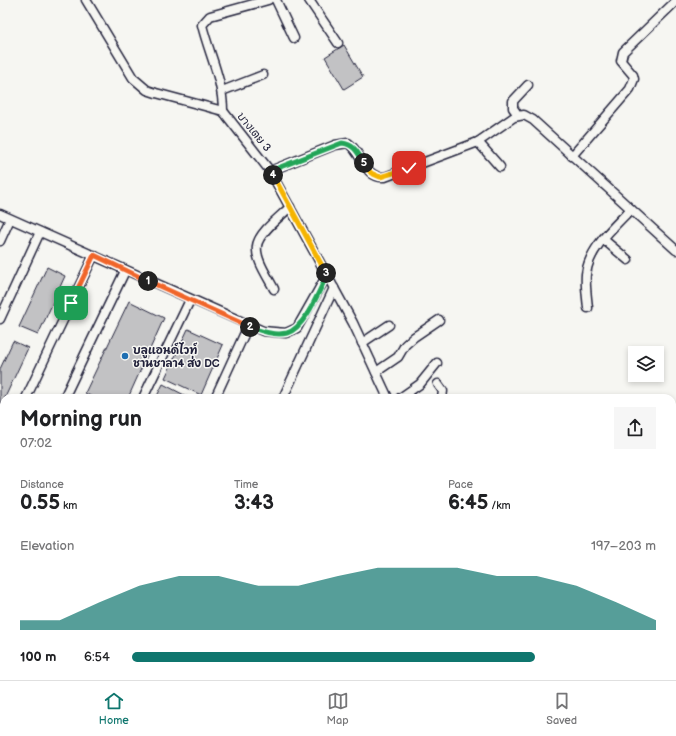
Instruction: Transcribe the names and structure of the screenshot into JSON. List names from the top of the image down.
{
  "streets": {
    "street": ["บางเตย 3"]
  },
  "places": ["บลูแอนด์ไวท์ ชานชาลา4 ส่ง DC"],
  "page": {
    "pins": [
      "5",
      "4",
      "3",
      "1",
      "2"
    ],
    "heading": ["Morning run", "07:02"],
    "stats": [
      ["Distance", "0.55 km"],
      ["Time", "3:43"],
      ["Pace", "6:45 /km"]
    ],
    "chart": ["Elevation", "197–203 m"],
    "list": [
      {
        "name": "100 m",
        "note": "6:54"
      }
    ],
    "tabs": ["Home", "Map", "Saved"]
  }
}
